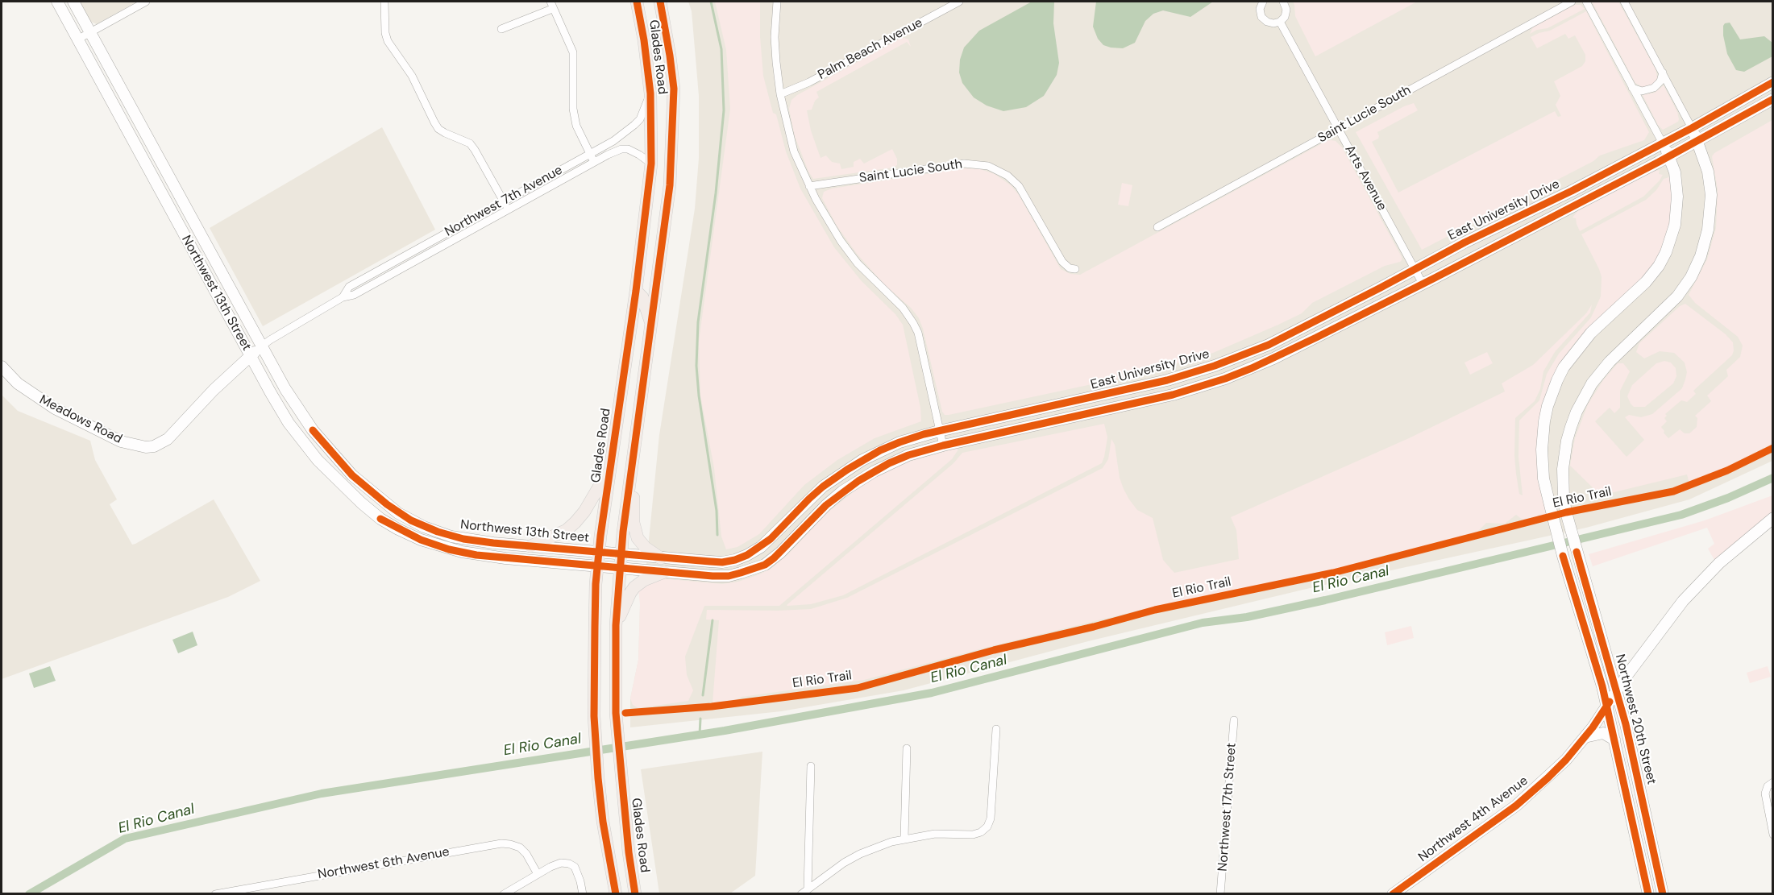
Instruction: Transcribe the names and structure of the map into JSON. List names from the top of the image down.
{
  "streets": {
    "main road": ["Glades Road"],
    "street": [
      "Palm Beach Avenue",
      "Saint Lucie South",
      "Arts Avenue",
      "Northwest 7th Avenue",
      "East University Drive",
      "Northwest 13th Street",
      "Meadows Road",
      "Northwest 20th Street",
      "Northwest 17th Street",
      "Northwest 4th Avenue",
      "Northwest 6th Avenue"
    ],
    "cycle path": ["El Rio Trail"]
  },
  "crossings": [
    ["Glades Road", "Northwest 7th Avenue"],
    ["Glades Road", "East University Drive"],
    ["Glades Road", "Northwest 13th Street"],
    ["Saint Lucie South", "Arts Avenue"],
    ["Arts Avenue", "East University Drive"],
    ["Northwest 7th Avenue", "Northwest 13th Street"],
    ["Northwest 7th Avenue", "Meadows Road"],
    ["East University Drive", "Northwest 13th Street"],
    ["East University Drive", "Northwest 20th Street"],
    ["Northwest 13th Street", "Meadows Road"],
    ["Northwest 20th Street", "Northwest 4th Avenue"]
  ],
  "water": ["El Rio Canal"]
}
